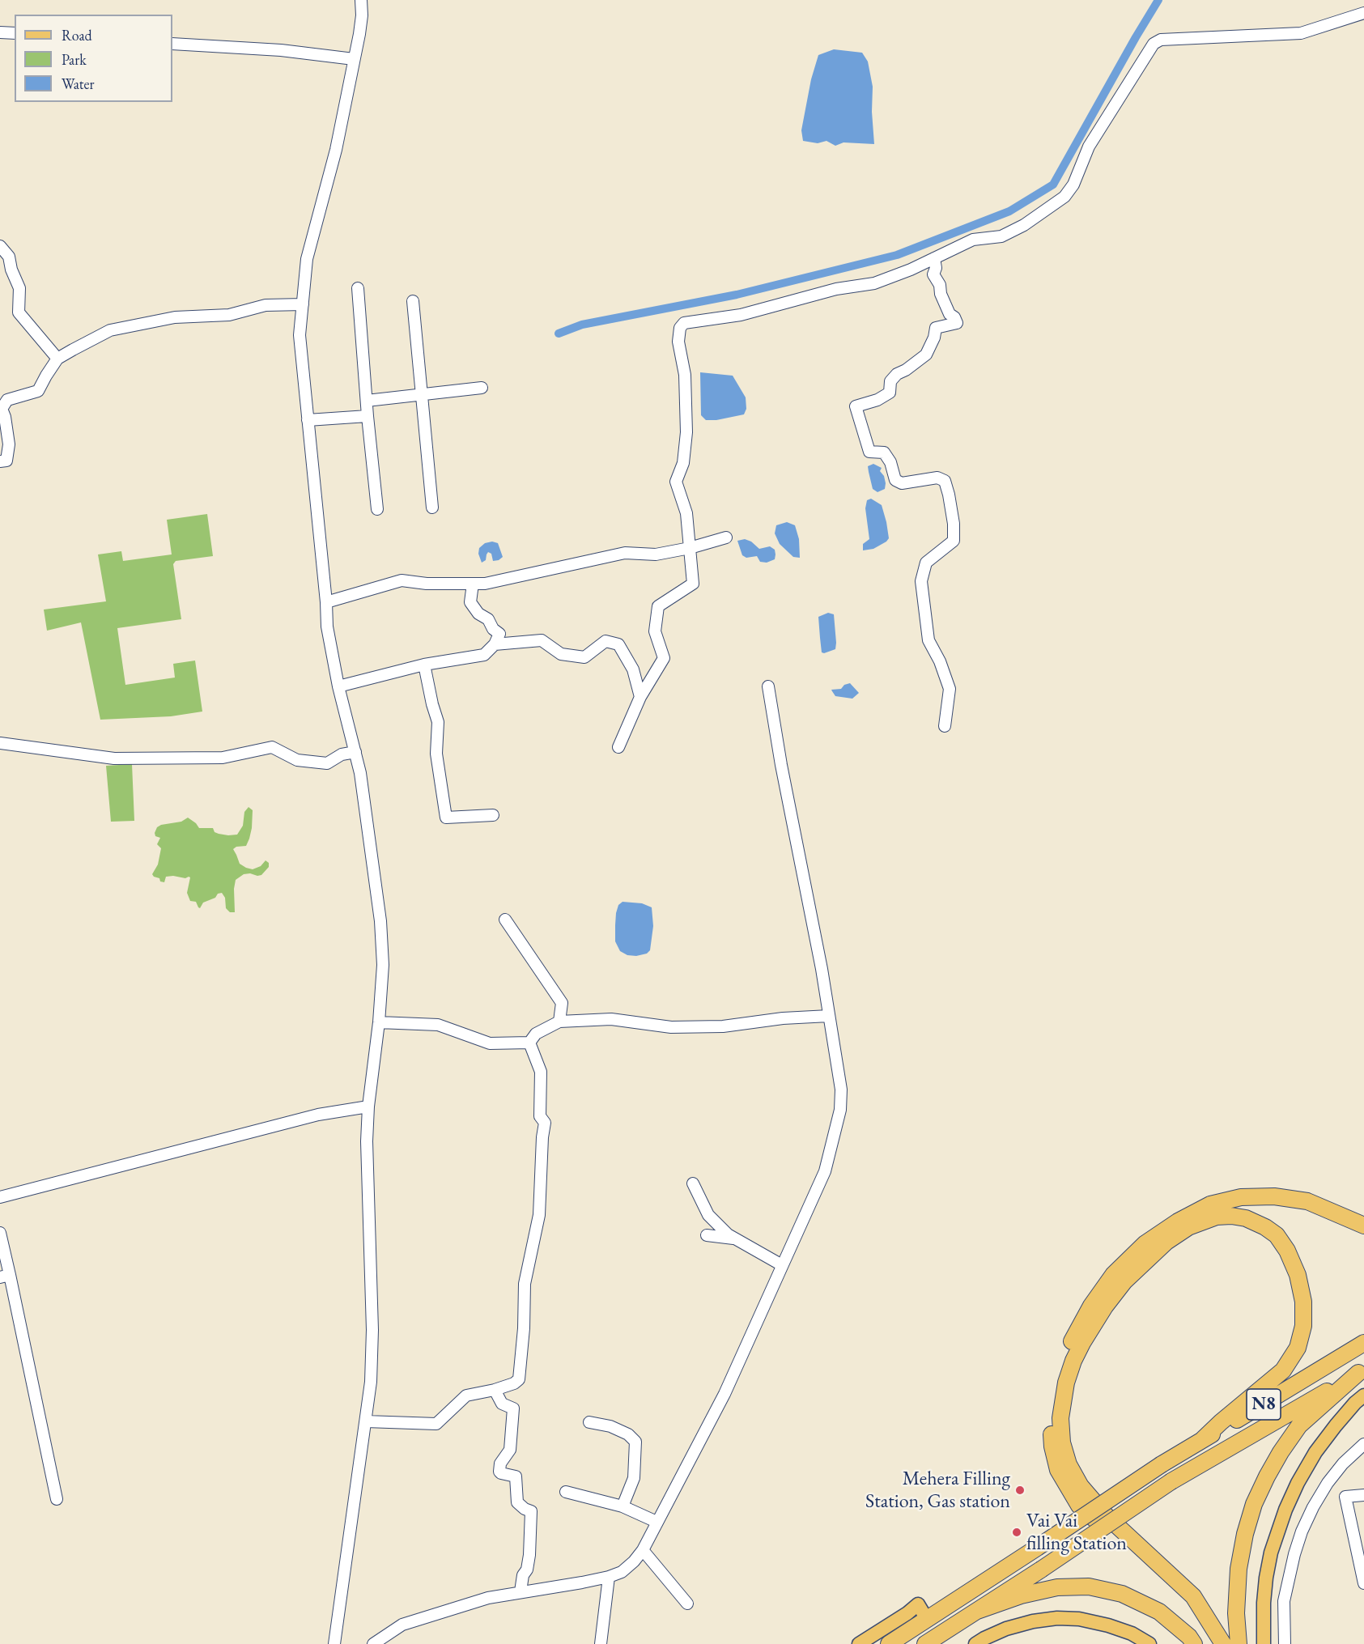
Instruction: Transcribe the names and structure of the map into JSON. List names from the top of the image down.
{
  "streets": {
    "highway": ["N8"]
  },
  "places": ["Mehera Filling Station, Gas station", "Vai Vai filling Station"],
  "legend": ["Road", "Park", "Water"]
}
